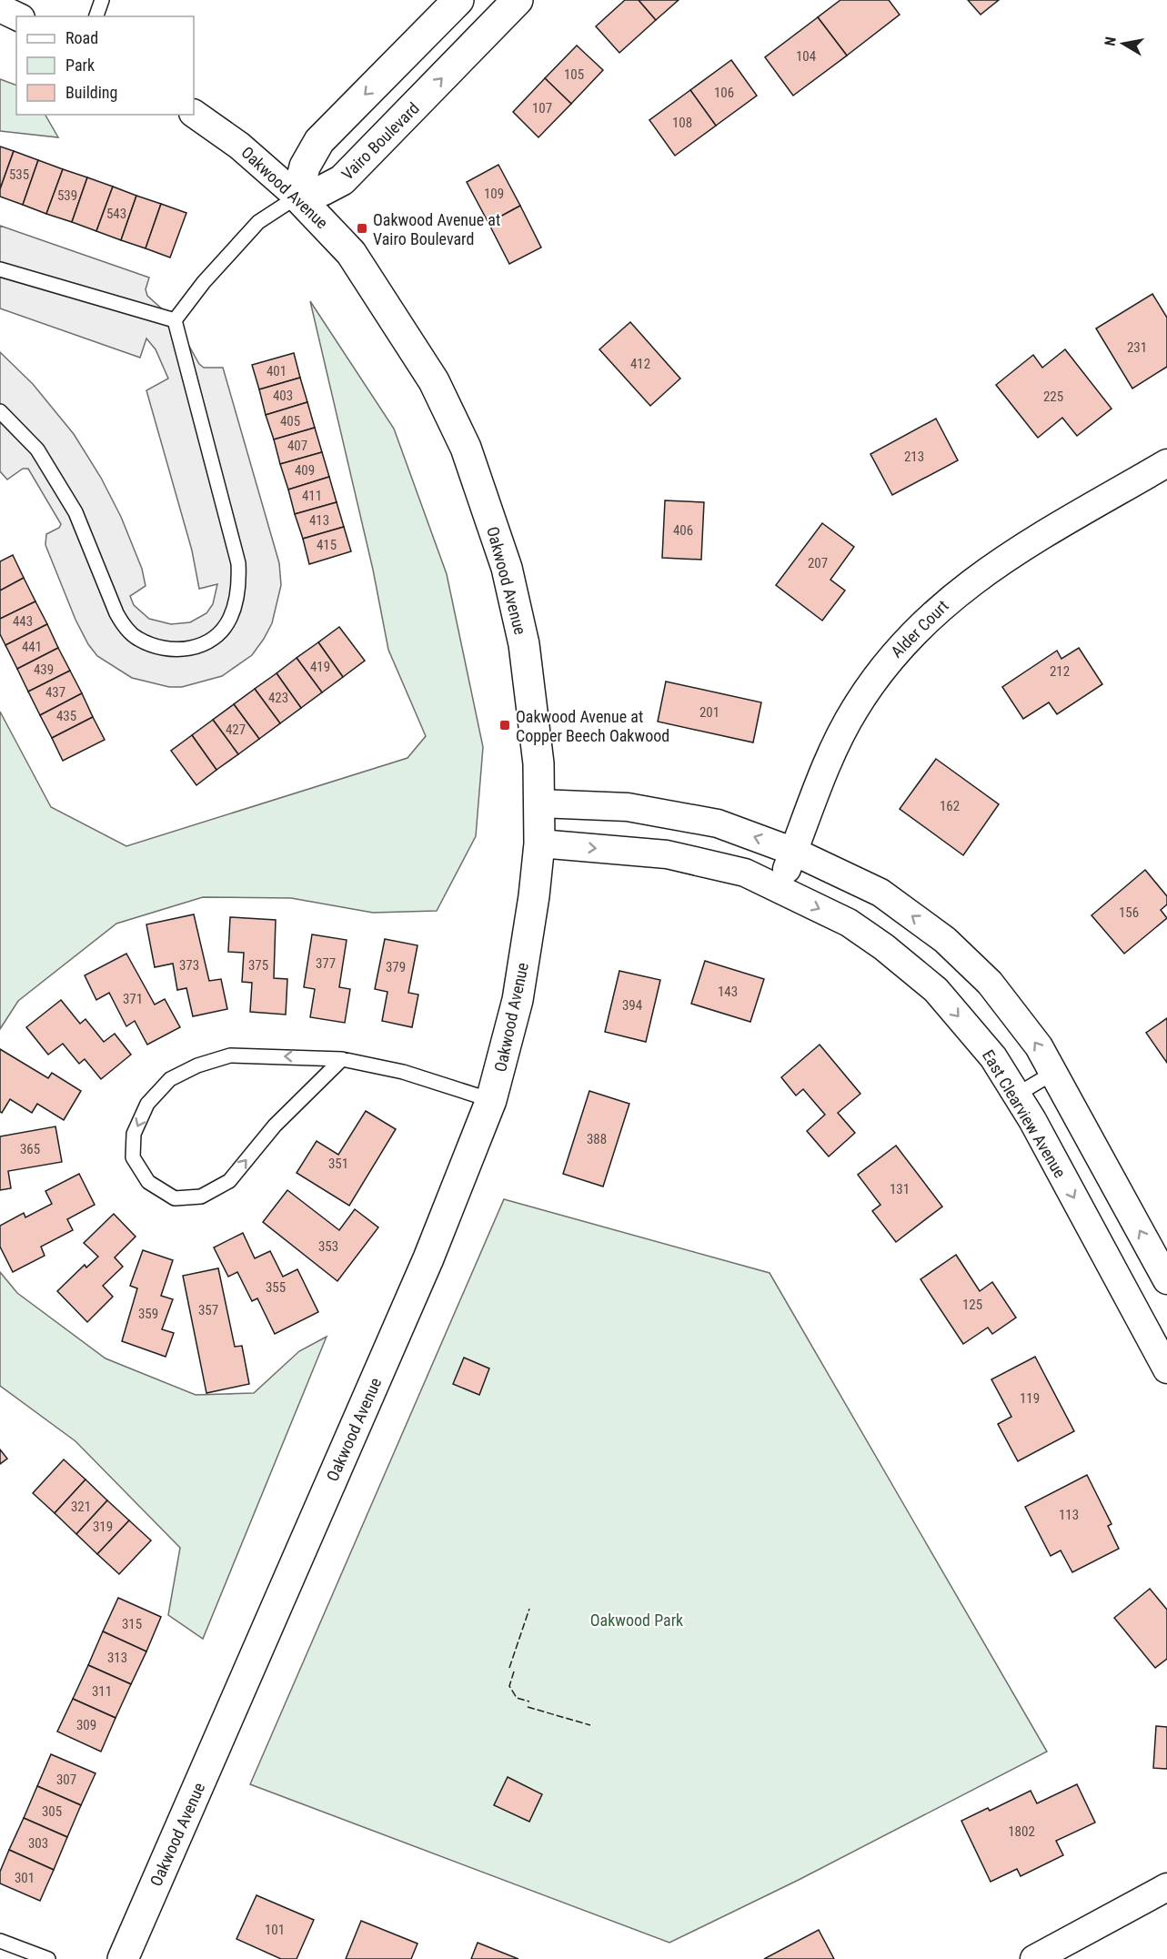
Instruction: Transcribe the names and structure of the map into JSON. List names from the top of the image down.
{
  "streets": {
    "street": [
      "Vairo Boulevard",
      "Oakwood Avenue",
      "Alder Court",
      "East Clearview Avenue"
    ]
  },
  "crossings": [
    ["Vairo Boulevard", "Oakwood Avenue"],
    ["Oakwood Avenue", "East Clearview Avenue"],
    ["Alder Court", "East Clearview Avenue"]
  ],
  "parks": ["Oakwood Park"],
  "places": {
    "transit": ["Oakwood Avenue at Vairo Boulevard", "Oakwood Avenue at Copper Beech Oakwood"]
  },
  "house_numbers": [
    "104",
    "105",
    "106",
    "107",
    "108",
    "535",
    "109",
    "539",
    "543",
    "231",
    "412",
    "401",
    "403",
    "225",
    "405",
    "407",
    "213",
    "409",
    "411",
    "413",
    "406",
    "415",
    "207",
    "443",
    "441",
    "419",
    "439",
    "212",
    "437",
    "423",
    "201",
    "435",
    "427",
    "162",
    "156",
    "377",
    "373",
    "375",
    "379",
    "143",
    "371",
    "394",
    "388",
    "365",
    "351",
    "131",
    "353",
    "355",
    "125",
    "357",
    "359",
    "119",
    "321",
    "113",
    "319",
    "315",
    "313",
    "311",
    "309",
    "307",
    "305",
    "1802",
    "303",
    "301",
    "101"
  ],
  "legend": ["Road", "Park", "Building"],
  "north": "left"
}
